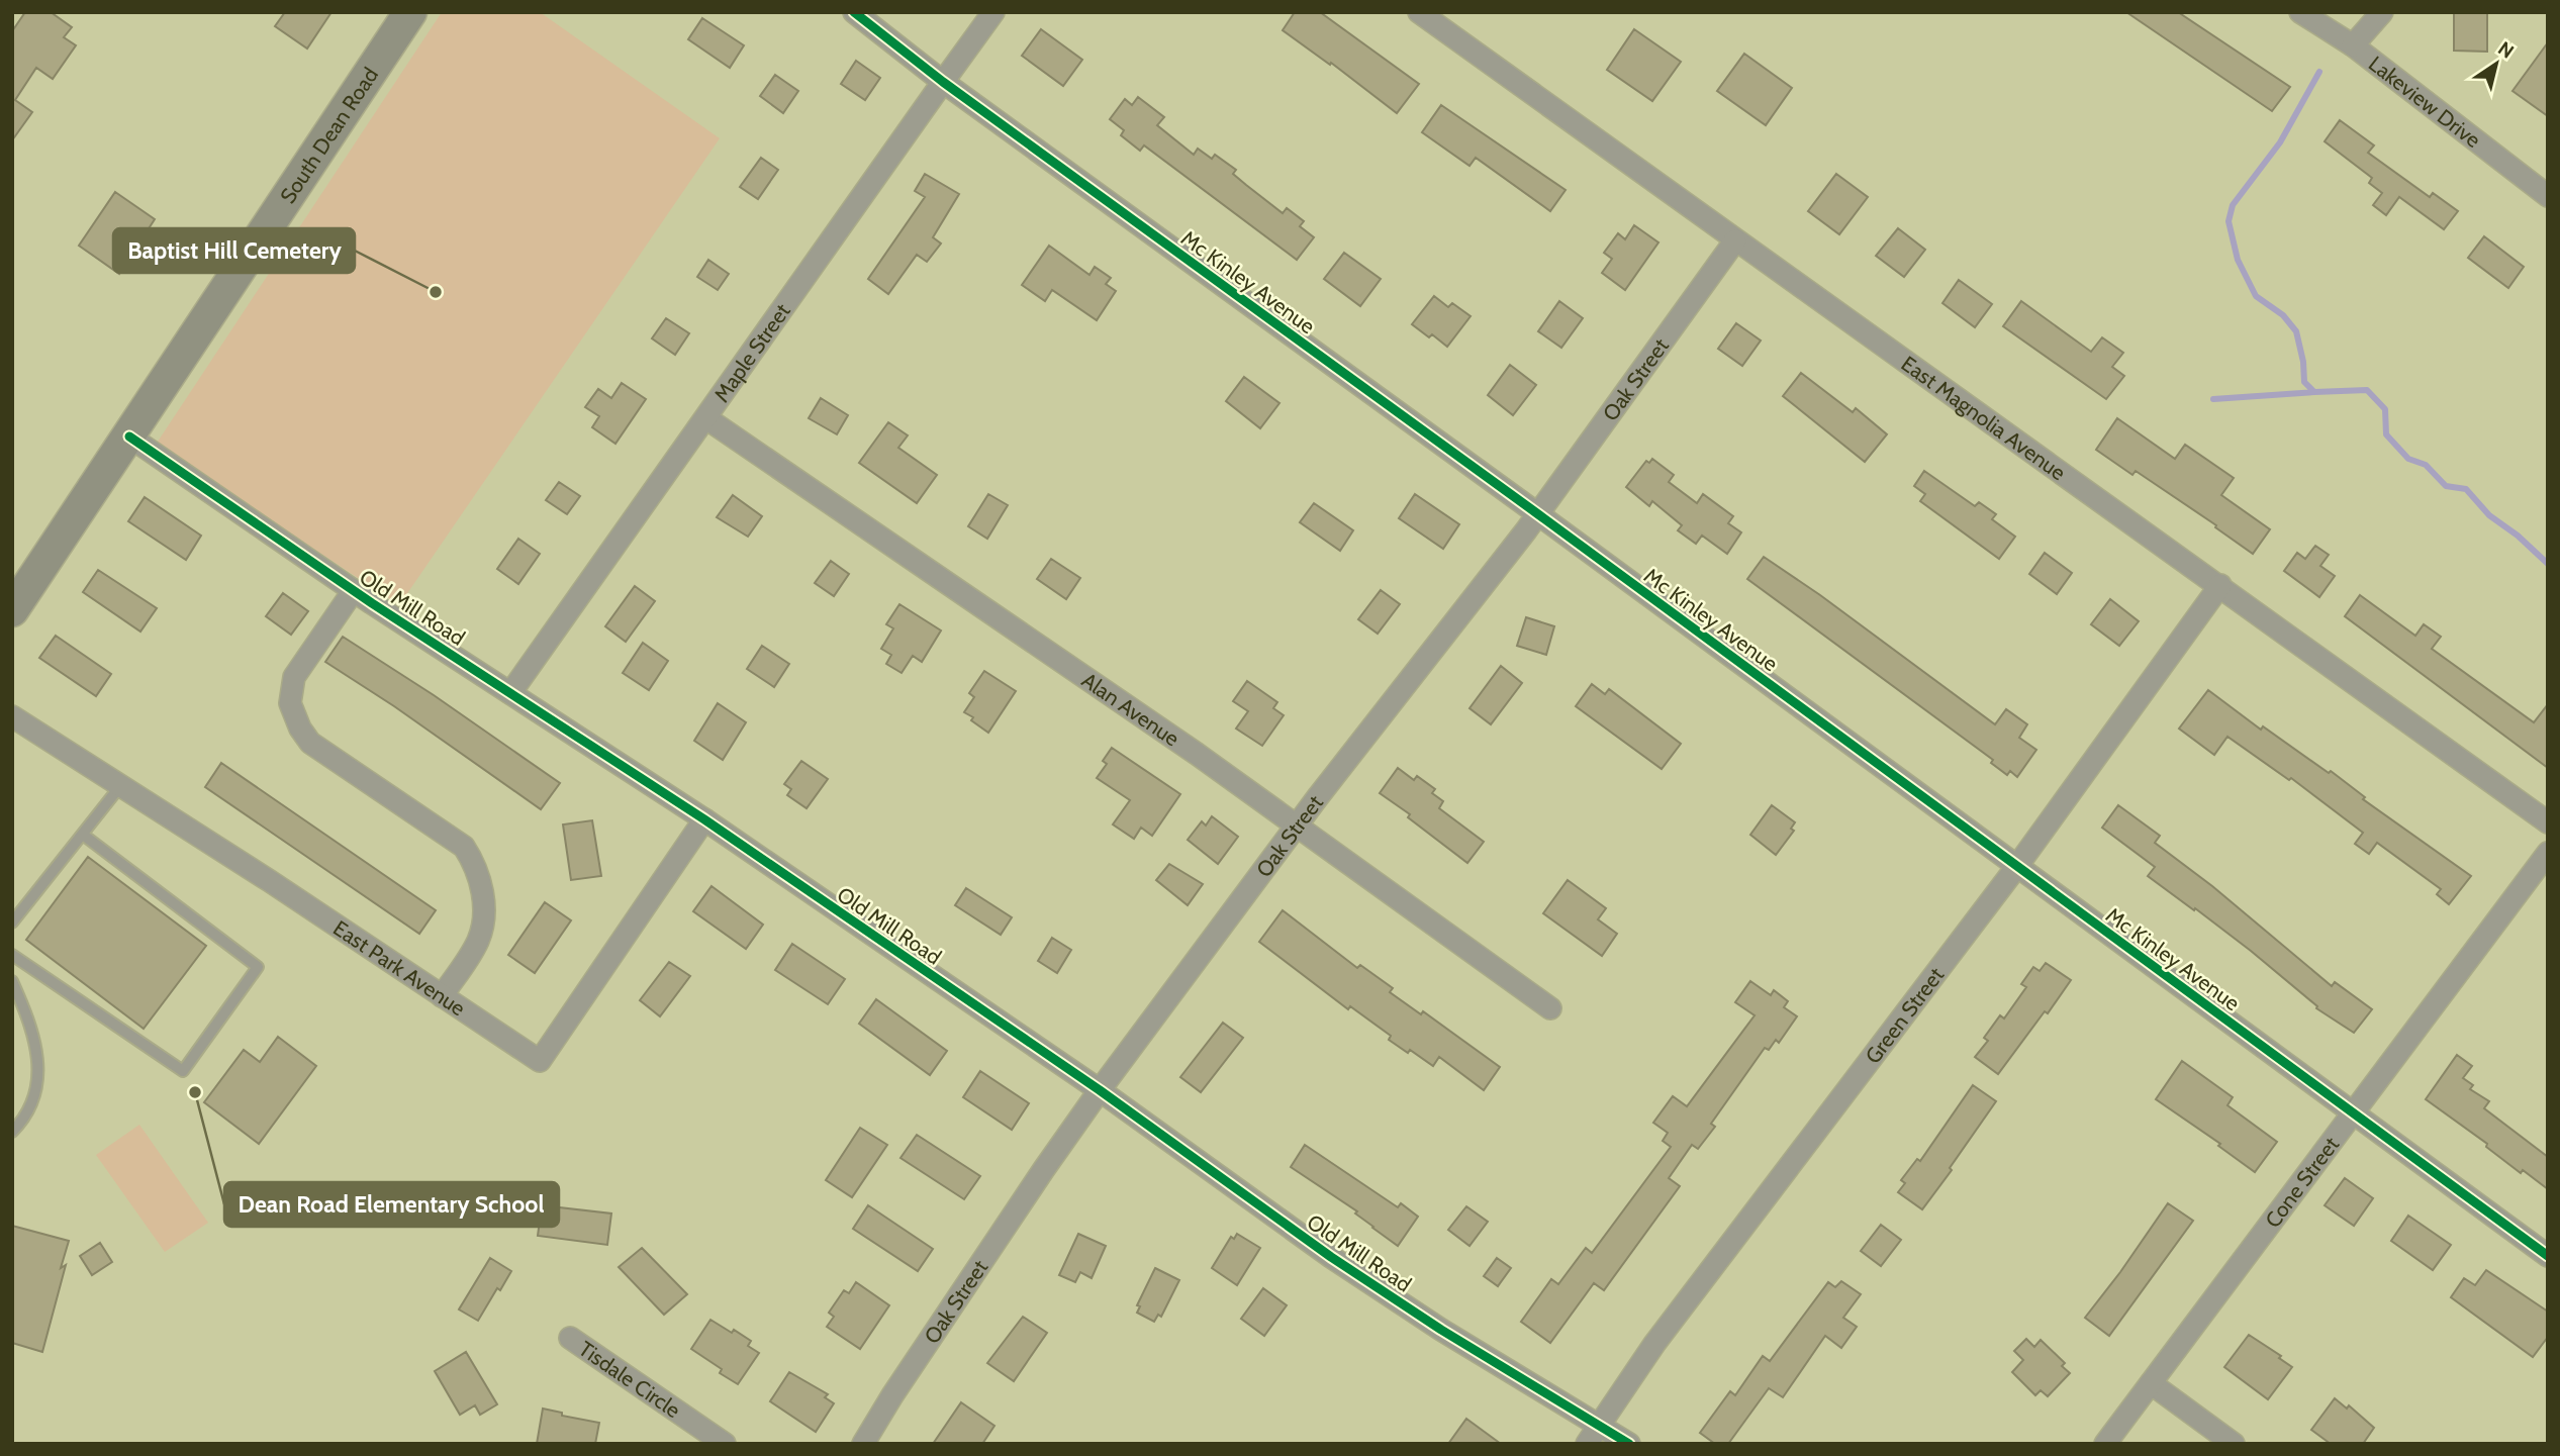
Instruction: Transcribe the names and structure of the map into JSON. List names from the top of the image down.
{
  "streets": {
    "street": [
      "Lakeview Drive",
      "South Dean Road",
      "Mc Kinley Avenue",
      "Maple Street",
      "Oak Street",
      "East Magnolia Avenue",
      "Old Mill Road",
      "Alan Avenue",
      "East Park Avenue",
      "Green Street",
      "Cone Street",
      "Tisdale Circle"
    ]
  },
  "crossings": [
    ["South Dean Road", "Old Mill Road"],
    ["Mc Kinley Avenue", "Maple Street"],
    ["Mc Kinley Avenue", "Oak Street"],
    ["Mc Kinley Avenue", "Green Street"],
    ["Mc Kinley Avenue", "Cone Street"],
    ["Maple Street", "Old Mill Road"],
    ["Maple Street", "Alan Avenue"],
    ["Oak Street", "East Magnolia Avenue"],
    ["Oak Street", "Old Mill Road"],
    ["Oak Street", "Alan Avenue"],
    ["East Magnolia Avenue", "Green Street"],
    ["Old Mill Road", "East Park Avenue"],
    ["Old Mill Road", "Green Street"]
  ],
  "places": ["Baptist Hill Cemetery", "Dean Road Elementary School"],
  "north": "top right"
}
